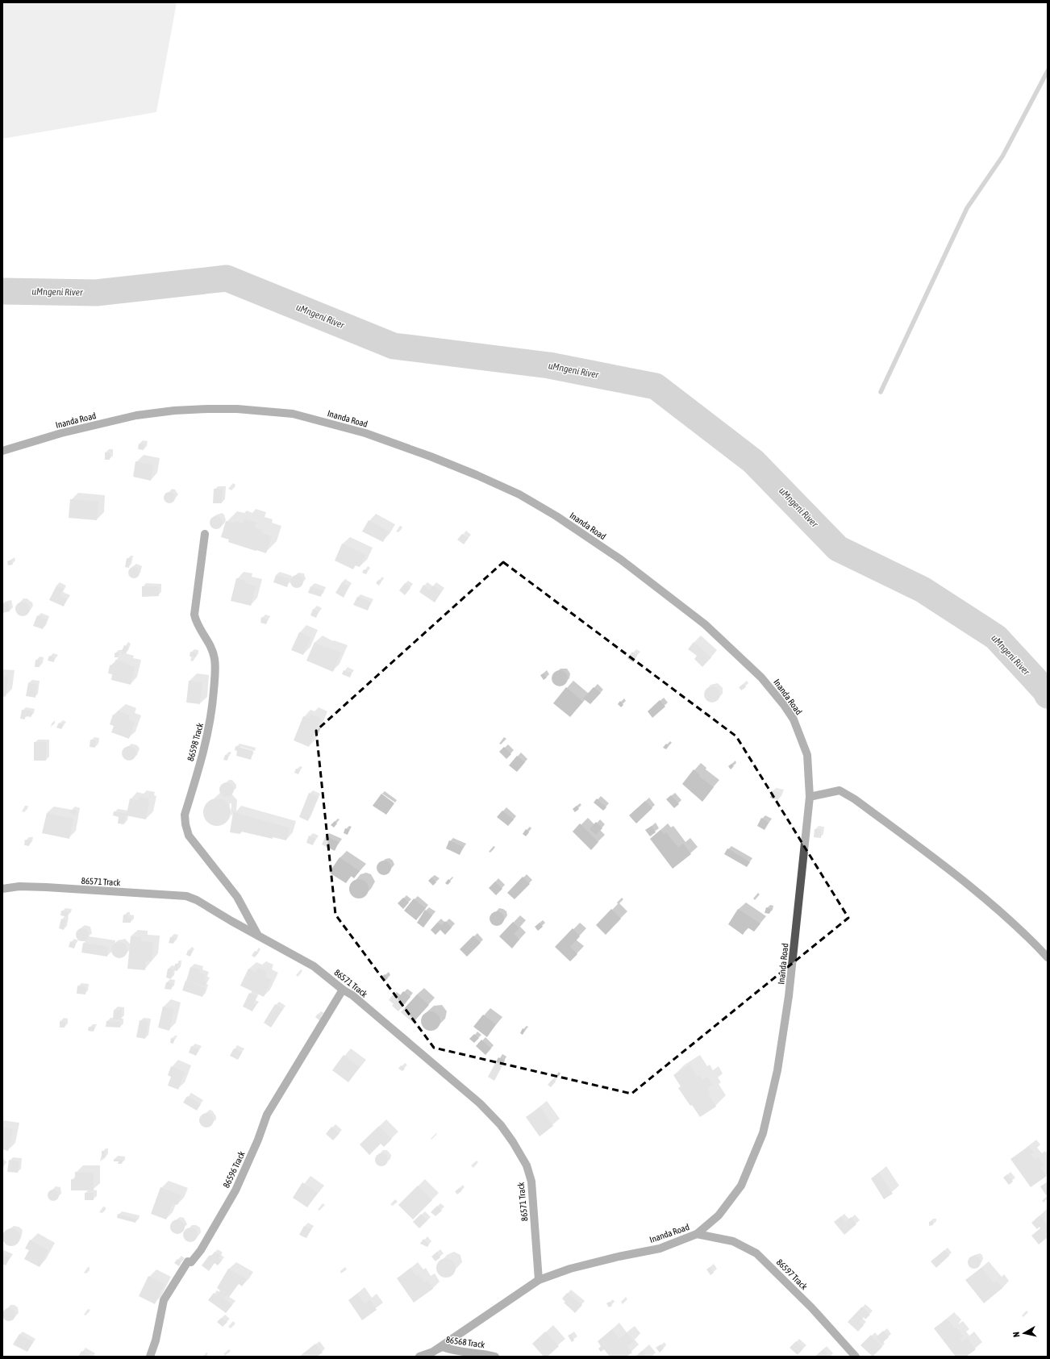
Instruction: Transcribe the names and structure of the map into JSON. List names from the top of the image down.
{
  "streets": {
    "street": [
      "Inanda Road",
      "86598 Track",
      "86571 Track",
      "86596 Track",
      "86597 Track",
      "86568 Track"
    ]
  },
  "crossings": [
    ["Inanda Road", "86571 Track"],
    ["Inanda Road", "86597 Track"],
    ["Inanda Road", "86568 Track"],
    ["86598 Track", "86571 Track"],
    ["86571 Track", "86596 Track"]
  ],
  "water": ["uMngeni River"],
  "north": "left"
}
